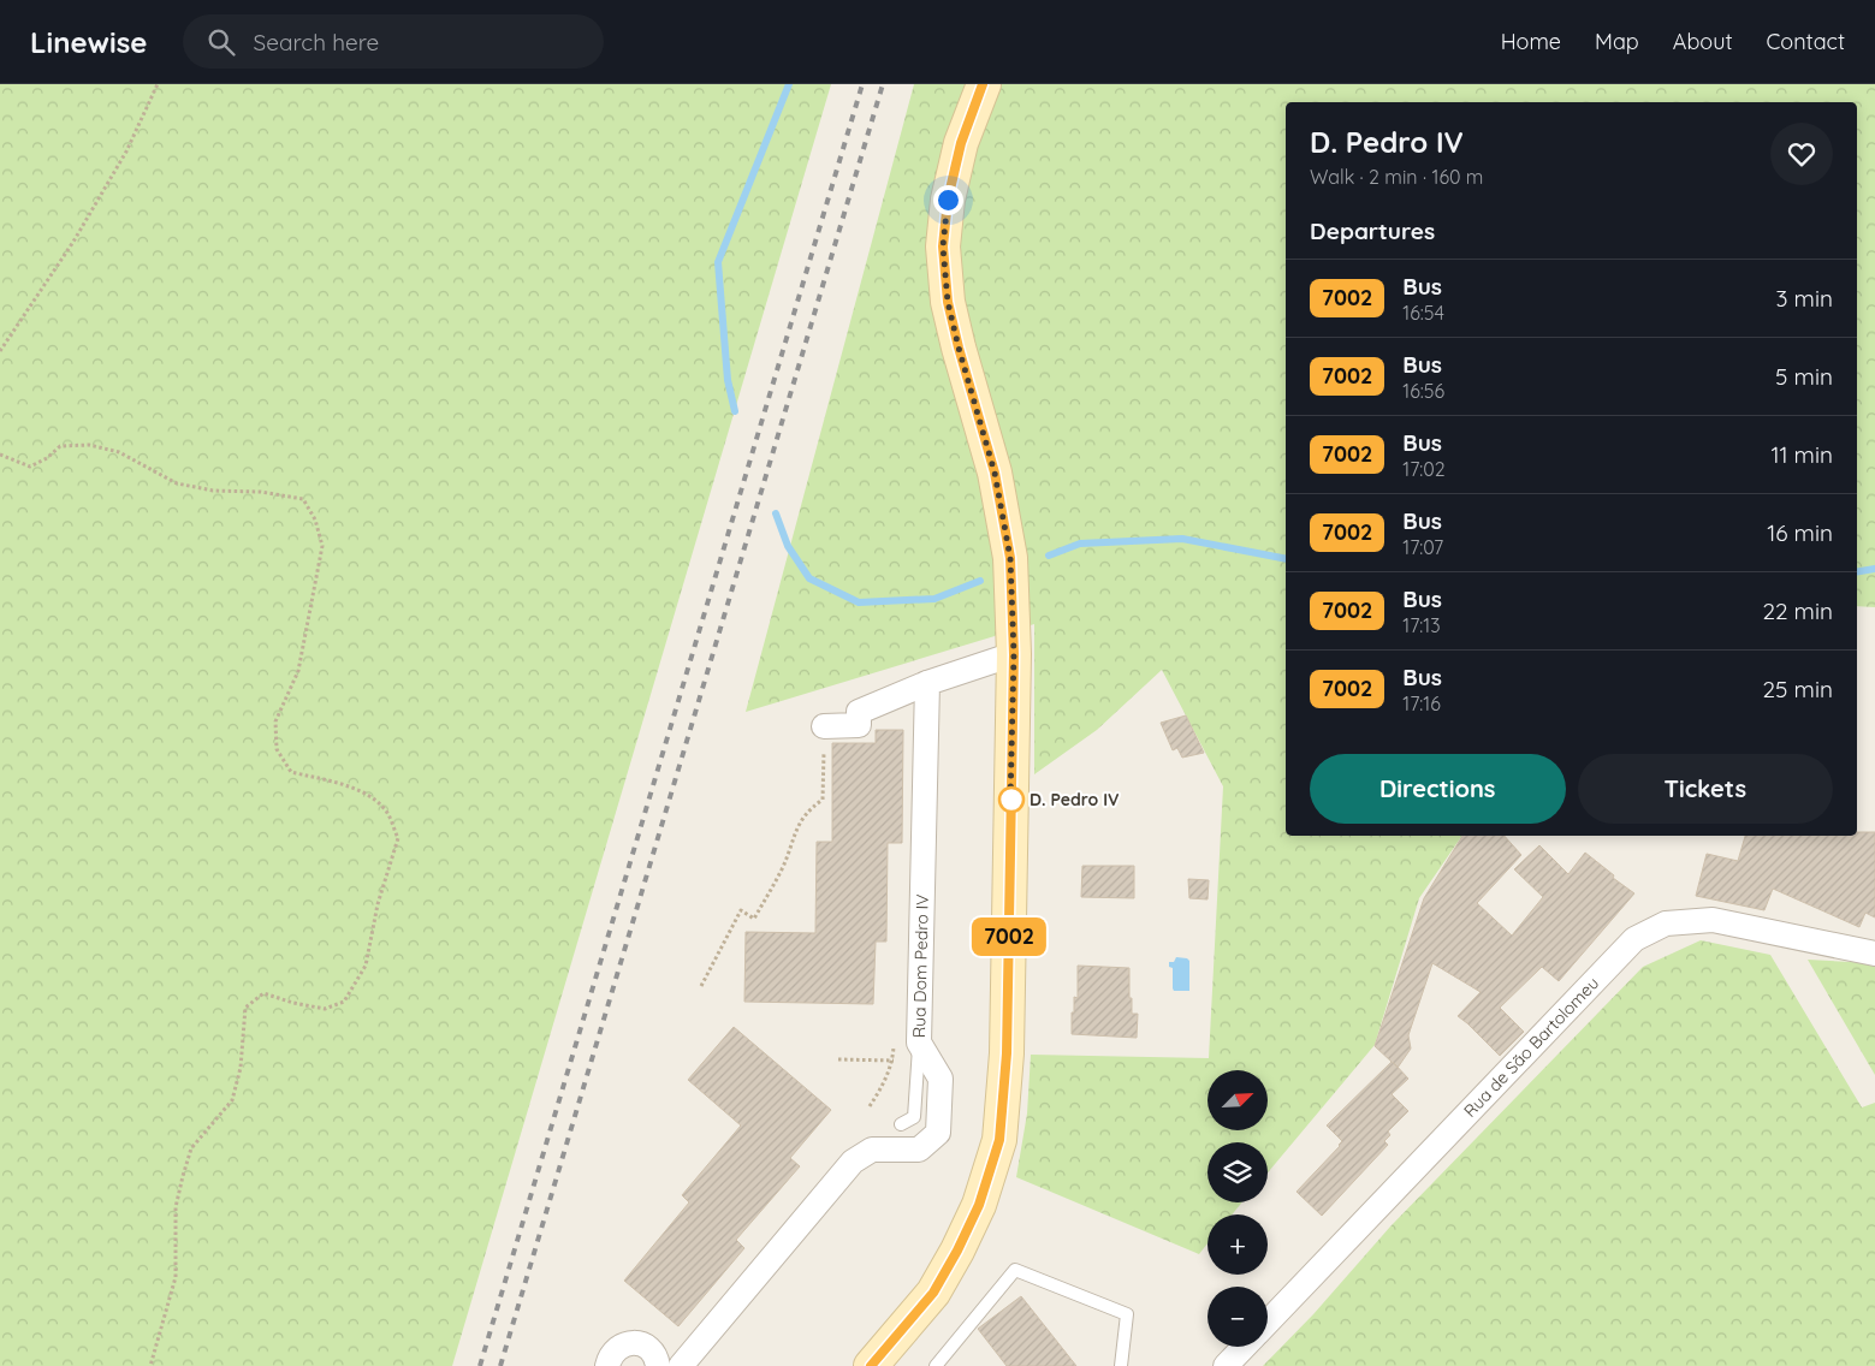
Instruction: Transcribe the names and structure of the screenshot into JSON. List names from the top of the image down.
{
  "streets": {
    "street": ["Rua Dom Pedro IV", "Rua de São Bartolomeu"]
  },
  "places": ["D. Pedro IV"],
  "lines": ["bus line 7002"],
  "north": "top right",
  "page": {
    "header": "Linewise",
    "search": "Search here",
    "nav": [
      "Home",
      "Map",
      "About",
      "Contact"
    ],
    "on_map": "7002",
    "heading": [
      ["D. Pedro IV", "Walk · 2 min · 160 m"],
      "Departures"
    ],
    "list": [
      {
        "mark": "7002",
        "name": "Bus",
        "note": "16:54",
        "value": "3 min"
      },
      {
        "mark": "7002",
        "name": "Bus",
        "note": "16:56",
        "value": "5 min"
      },
      {
        "mark": "7002",
        "name": "Bus",
        "note": "17:02",
        "value": "11 min"
      },
      {
        "mark": "7002",
        "name": "Bus",
        "note": "17:07",
        "value": "16 min"
      },
      {
        "mark": "7002",
        "name": "Bus",
        "note": "17:13",
        "value": "22 min"
      },
      {
        "mark": "7002",
        "name": "Bus",
        "note": "17:16",
        "value": "25 min"
      }
    ],
    "buttons": ["Directions", "Tickets"],
    "map_buttons": ["+", "−"]
  }
}
